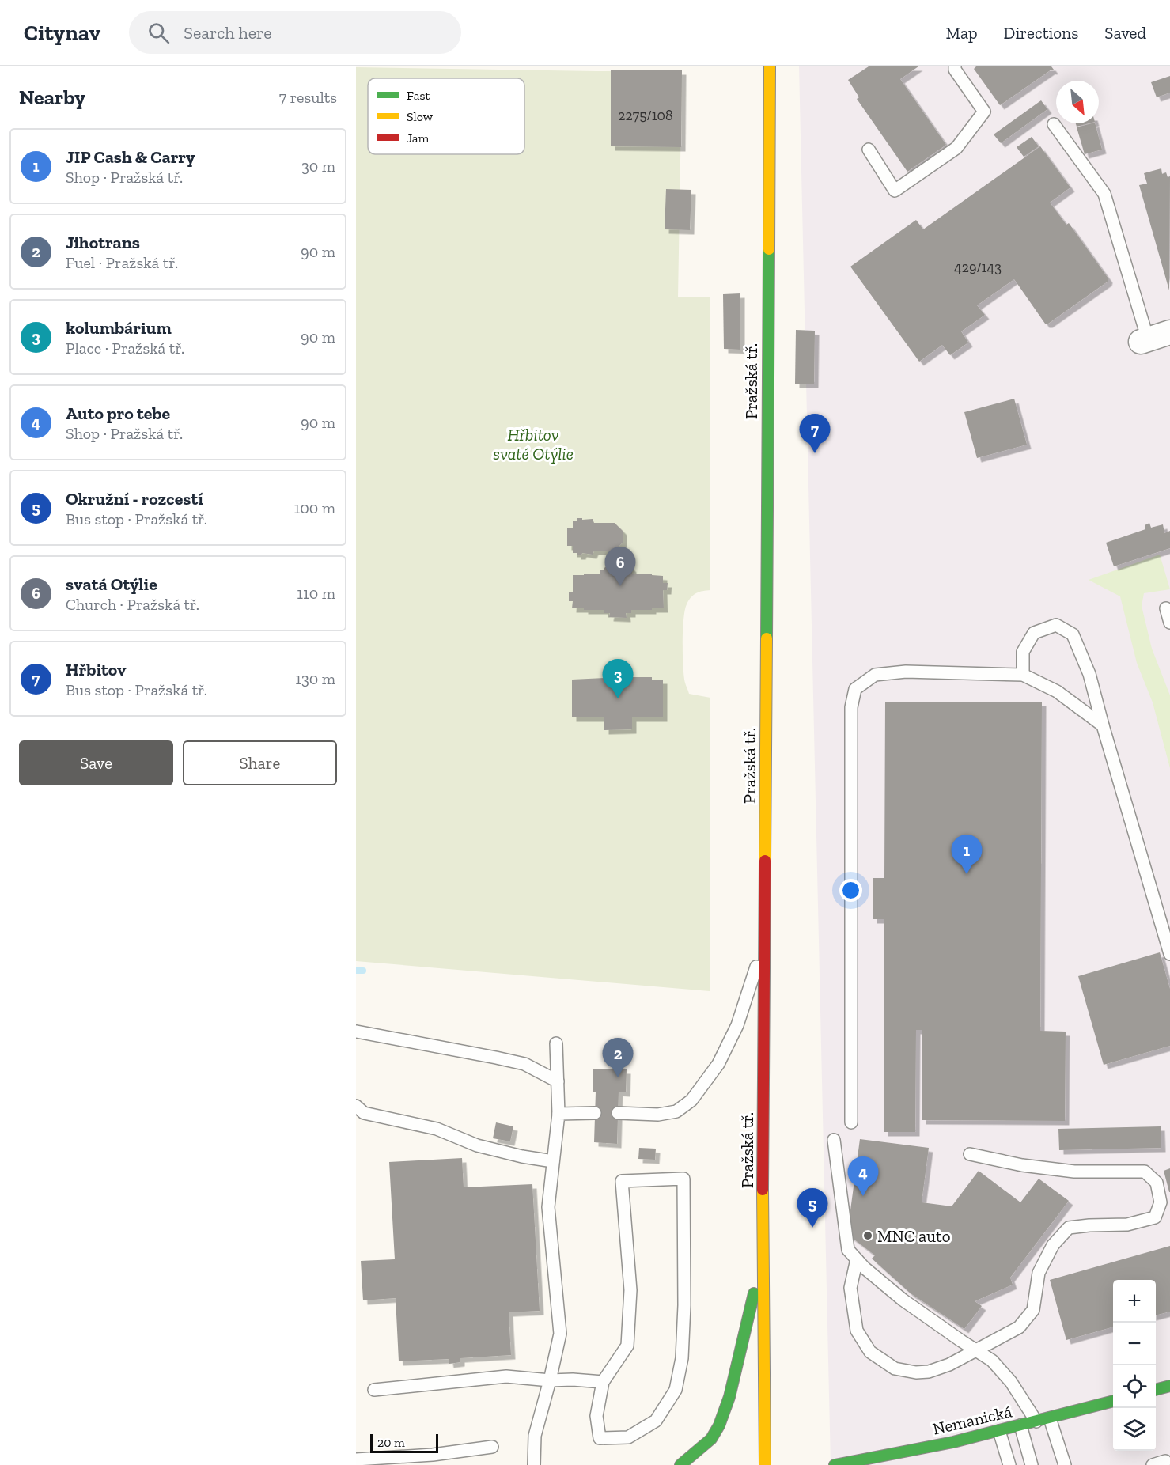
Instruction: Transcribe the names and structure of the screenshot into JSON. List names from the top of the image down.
{
  "streets": {
    "main road": ["Pražská tř.", "Nemanická"]
  },
  "parks": ["Hřbitov svaté Otýlie"],
  "places": ["MNC auto"],
  "house_numbers": ["2275/108", "429/143"],
  "legend": ["Fast", "Slow", "Jam"],
  "scale_bar": "20 m",
  "north": "bottom right",
  "page": {
    "header": "Citynav",
    "search": "Search here",
    "nav": ["Map", "Directions", "Saved"],
    "heading": ["Nearby", "7 results"],
    "list": [
      {
        "mark": "1",
        "name": "JIP Cash & Carry",
        "note": "Shop · Pražská tř.",
        "value": "30 m"
      },
      {
        "mark": "2",
        "name": "Jihotrans",
        "note": "Fuel · Pražská tř.",
        "value": "90 m"
      },
      {
        "mark": "3",
        "name": "kolumbárium",
        "note": "Place · Pražská tř.",
        "value": "90 m"
      },
      {
        "mark": "4",
        "name": "Auto pro tebe",
        "note": "Shop · Pražská tř.",
        "value": "90 m"
      },
      {
        "mark": "5",
        "name": "Okružní - rozcestí",
        "note": "Bus stop · Pražská tř.",
        "value": "100 m"
      },
      {
        "mark": "6",
        "name": "svatá Otýlie",
        "note": "Church · Pražská tř.",
        "value": "110 m"
      },
      {
        "mark": "7",
        "name": "Hřbitov",
        "note": "Bus stop · Pražská tř.",
        "value": "130 m"
      }
    ],
    "pins": [
      "7",
      "6",
      "3",
      "1",
      "2",
      "4",
      "5"
    ],
    "buttons": ["Save", "Share"],
    "map_buttons": ["+", "−"],
    "scale": "20 m"
  }
}
